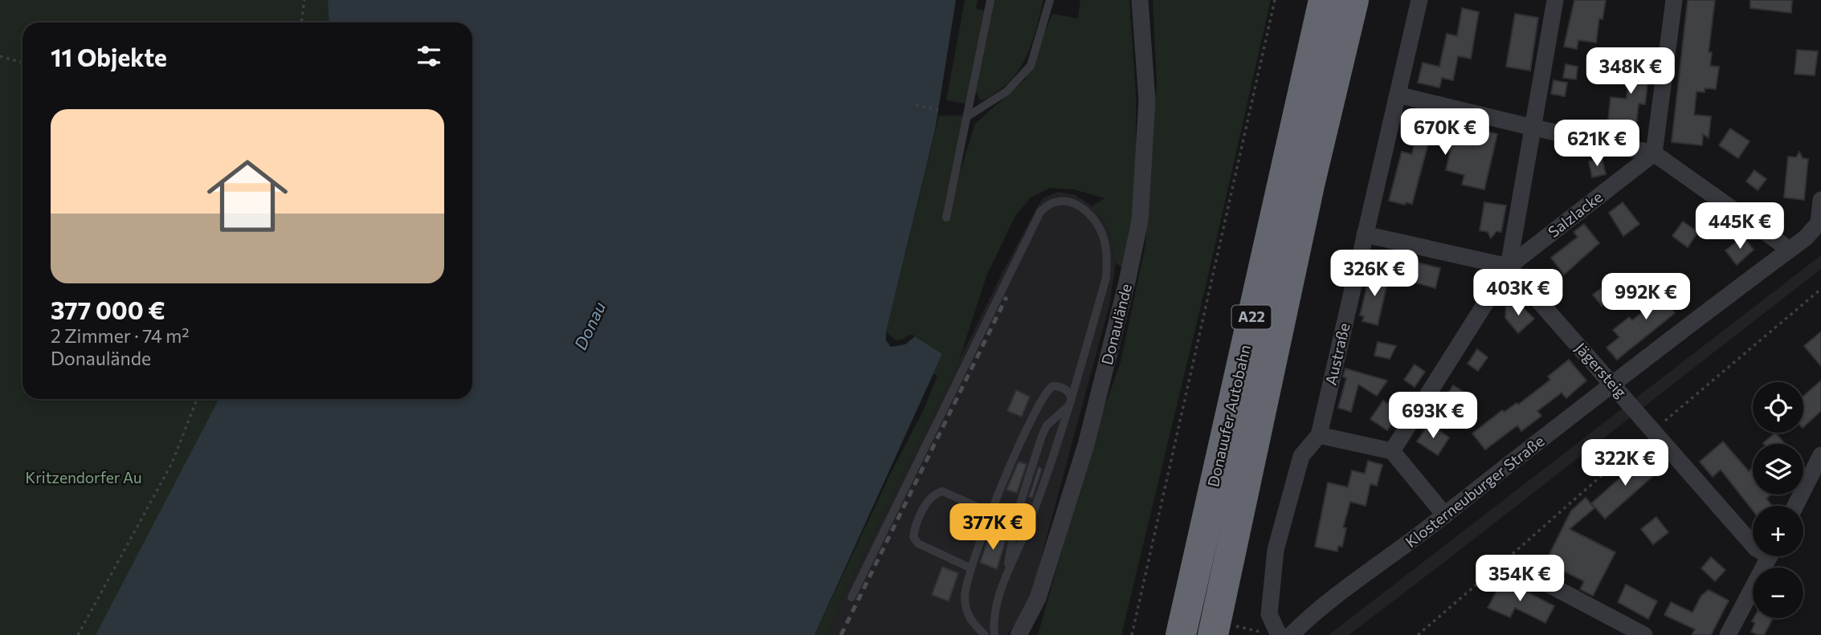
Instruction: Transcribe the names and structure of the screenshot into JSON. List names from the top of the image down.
{
  "streets": {
    "highway": ["A22", "Donauufer Autobahn"],
    "street": [
      "Salzlacke",
      "Donaulände",
      "Austraße",
      "Jägersteig",
      "Klosterneuburger Straße"
    ]
  },
  "crossings": [
    ["Salzlacke", "Jägersteig"],
    ["Jägersteig", "Klosterneuburger Straße"]
  ],
  "water": ["Donau"],
  "parks": ["Kritzendorfer Au"],
  "page": {
    "heading": "11 Objekte",
    "price": [
      "348K €",
      "670K €",
      "621K €",
      "445K €",
      "326K €",
      "403K €",
      "992K €",
      "693K €",
      "322K €",
      "377K €",
      "354K €"
    ],
    "list": [
      {
        "name": "377 000 €",
        "note": "2 Zimmer · 74 m² · Donaulände"
      }
    ],
    "map_buttons": ["+", "−"]
  }
}
